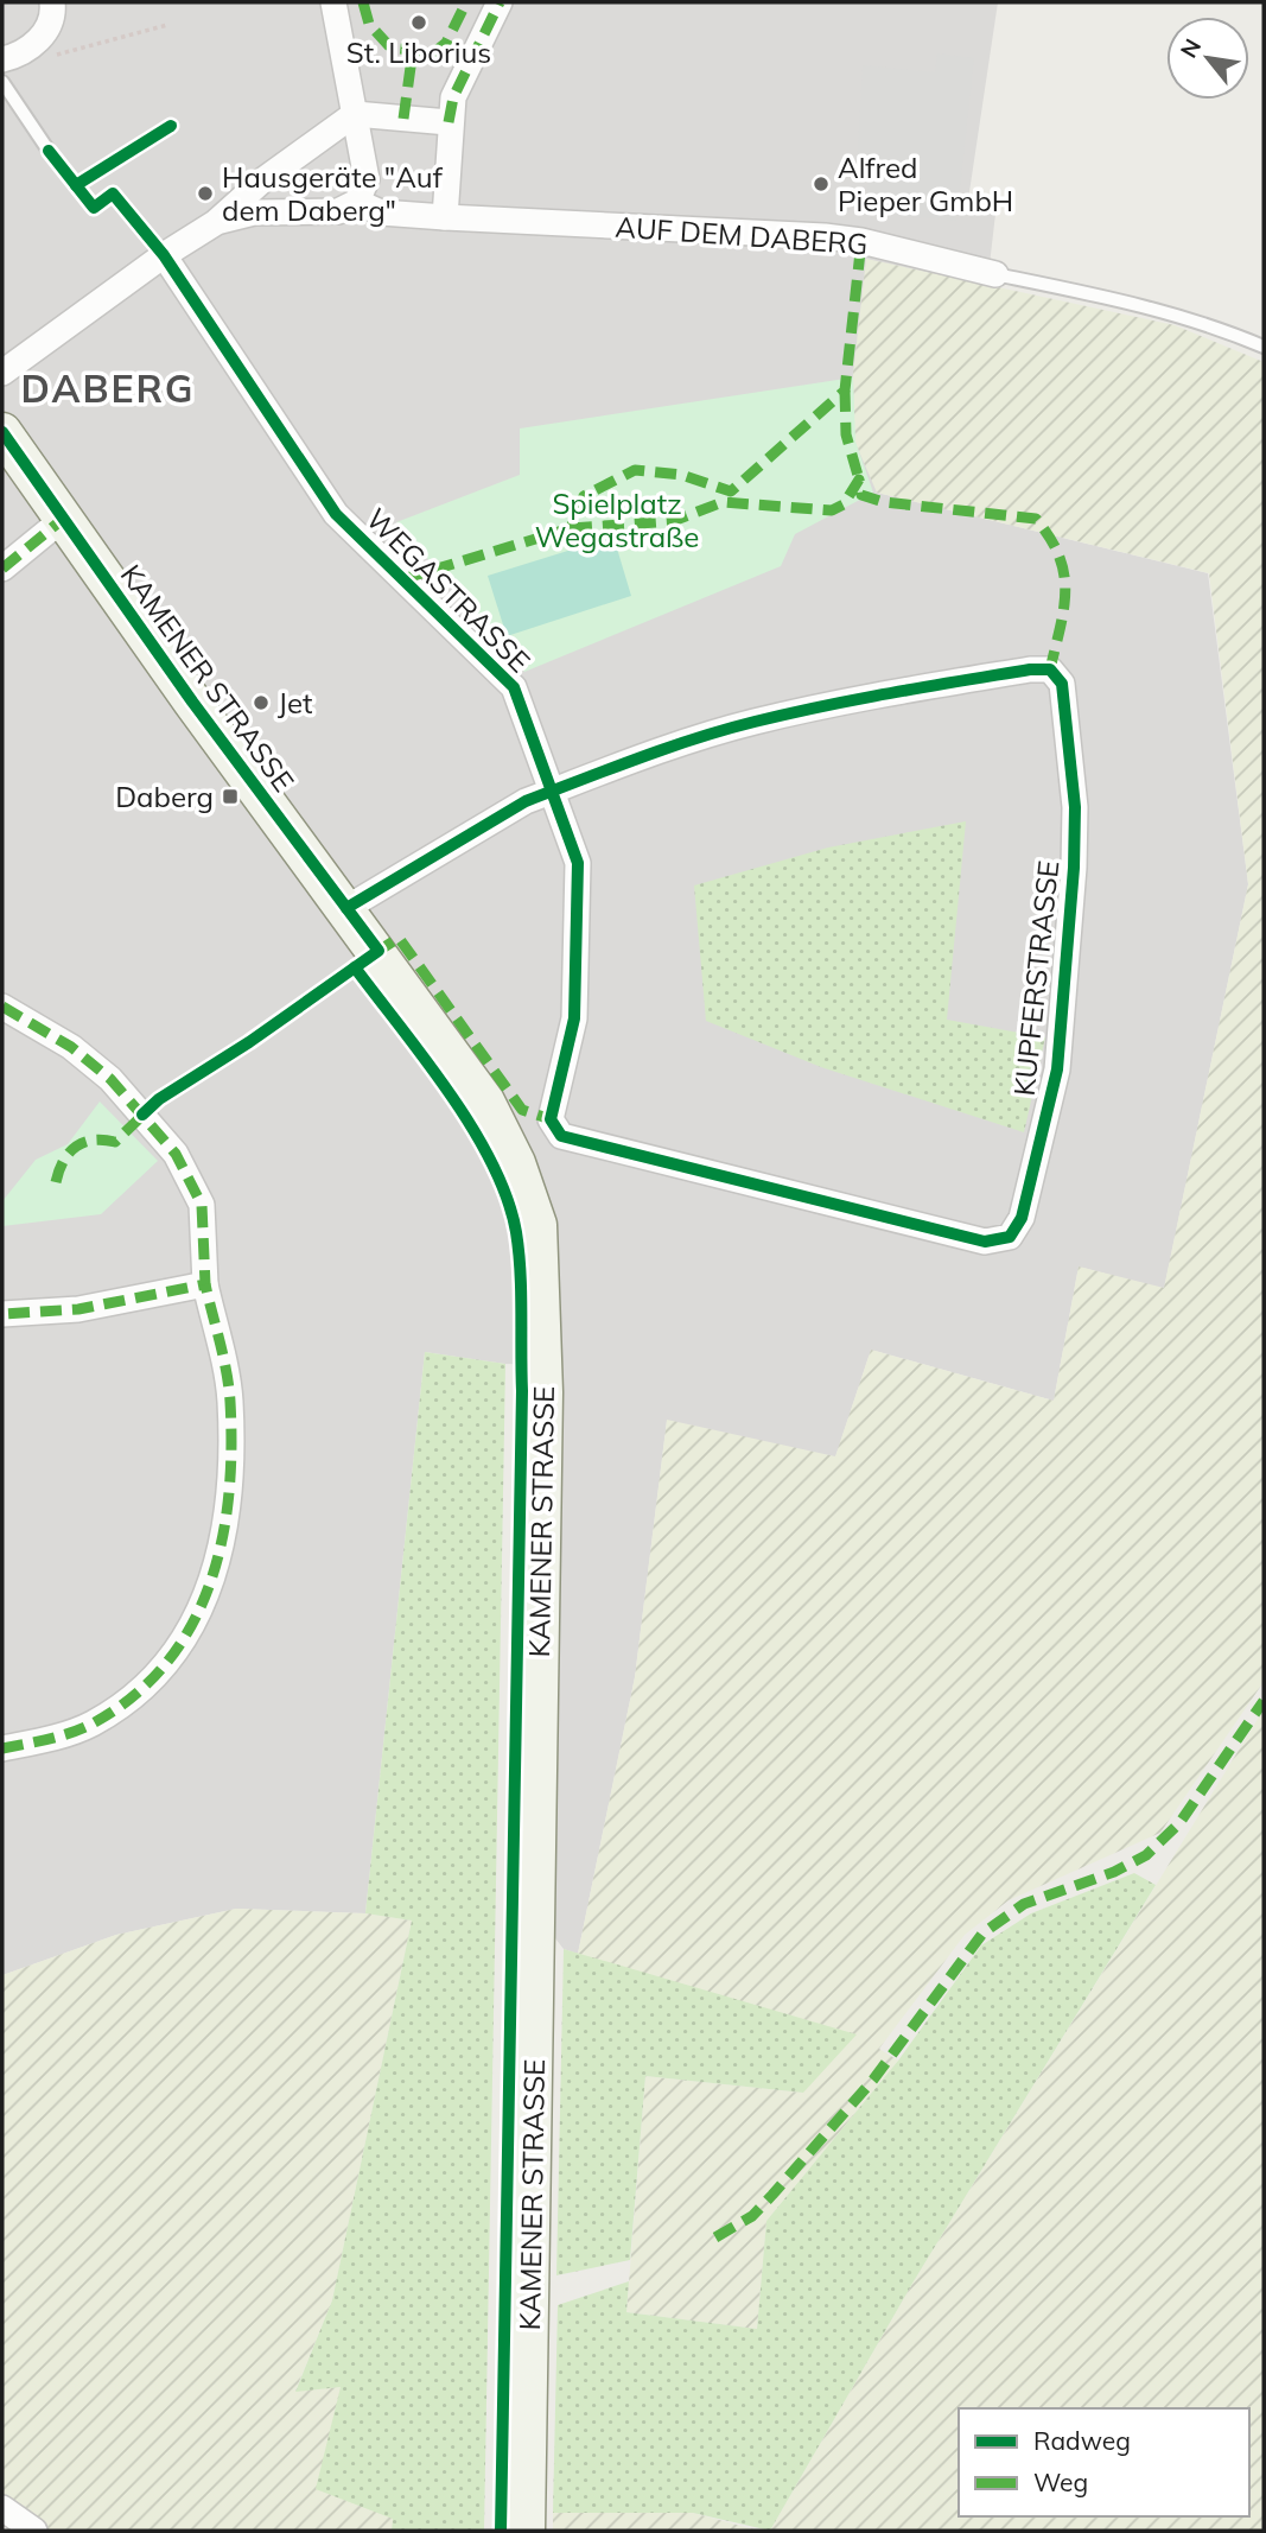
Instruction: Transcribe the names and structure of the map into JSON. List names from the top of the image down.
{
  "streets": {
    "main road": ["KAMENER STRASSE"],
    "street": ["AUF DEM DABERG", "WEGASTRASSE", "KUPFERSTRASSE"]
  },
  "crossings": [
    ["WEGASTRASSE", "KUPFERSTRASSE"]
  ],
  "districts": ["DABERG"],
  "parks": ["Spielplatz Wegastraße"],
  "places": {
    "other": [
      "St. Liborius",
      "Alfred Pieper GmbH",
      "Hausgeräte \"Auf dem Daberg\"",
      "Jet"
    ],
    "transit": ["Daberg"]
  },
  "legend": ["Radweg", "Weg"],
  "north": "top left"
}
